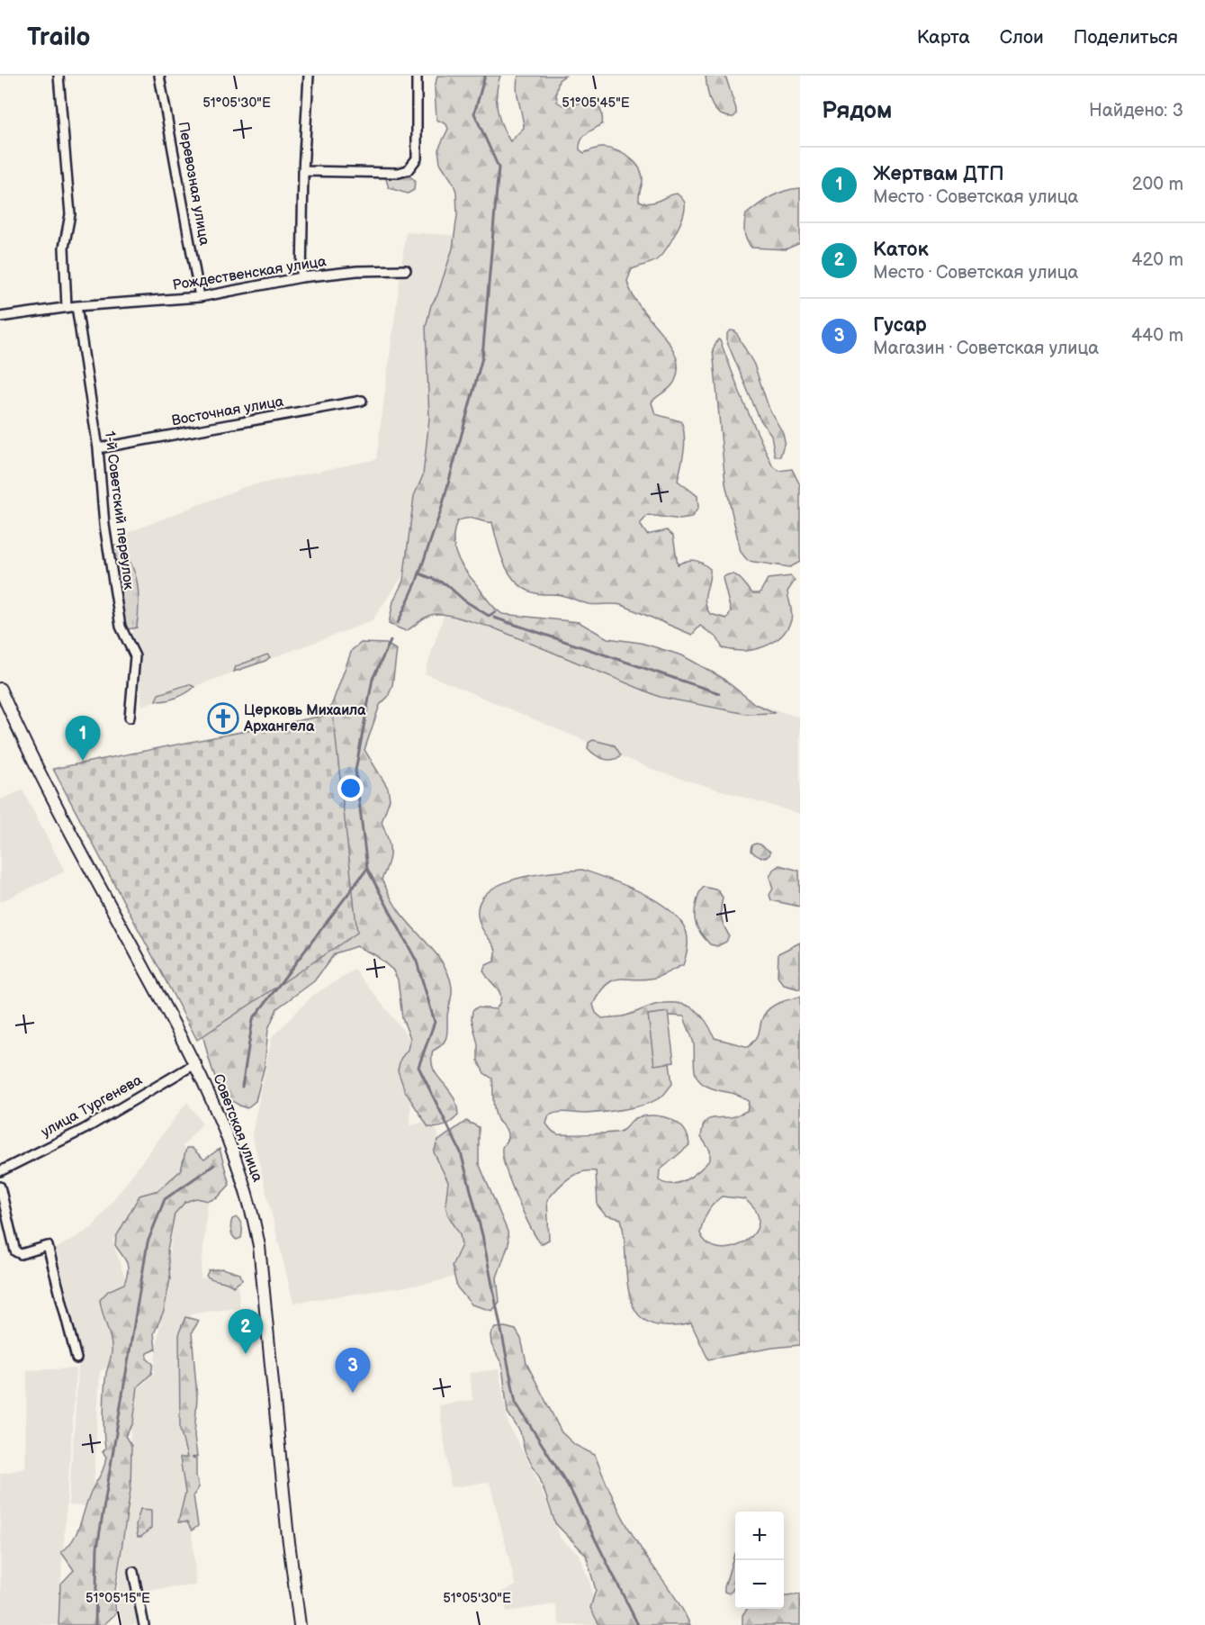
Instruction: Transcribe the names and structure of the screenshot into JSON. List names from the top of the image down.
{
  "streets": {
    "street": [
      "Перевозная улица",
      "Рождественская улица",
      "Восточная улица",
      "1-й Советский переулок",
      "улица Тургенева",
      "Советская улица"
    ]
  },
  "crossings": [
    ["Перевозная улица", "Рождественская улица"],
    ["Рождественская улица", "1-й Советский переулок"],
    ["Восточная улица", "1-й Советский переулок"],
    ["улица Тургенева", "Советская улица"]
  ],
  "places": {
    "church": ["Церковь Михаила Архангела"]
  },
  "page": {
    "header": "Trailo",
    "nav": ["Карта", "Слои", "Поделиться"],
    "heading": ["Рядом", "Найдено: 3"],
    "list": [
      {
        "mark": "1",
        "name": "Жертвам ДТП",
        "note": "Место · Советская улица",
        "value": "200 m"
      },
      {
        "mark": "2",
        "name": "Каток",
        "note": "Место · Советская улица",
        "value": "420 m"
      },
      {
        "mark": "3",
        "name": "Гусар",
        "note": "Магазин · Советская улица",
        "value": "440 m"
      }
    ],
    "pins": ["1", "2", "3"],
    "map_buttons": ["+", "−"]
  },
  "coordinates": ["51°05'30\"E", "51°05'45\"E", "51°05'15\"E"]
}
